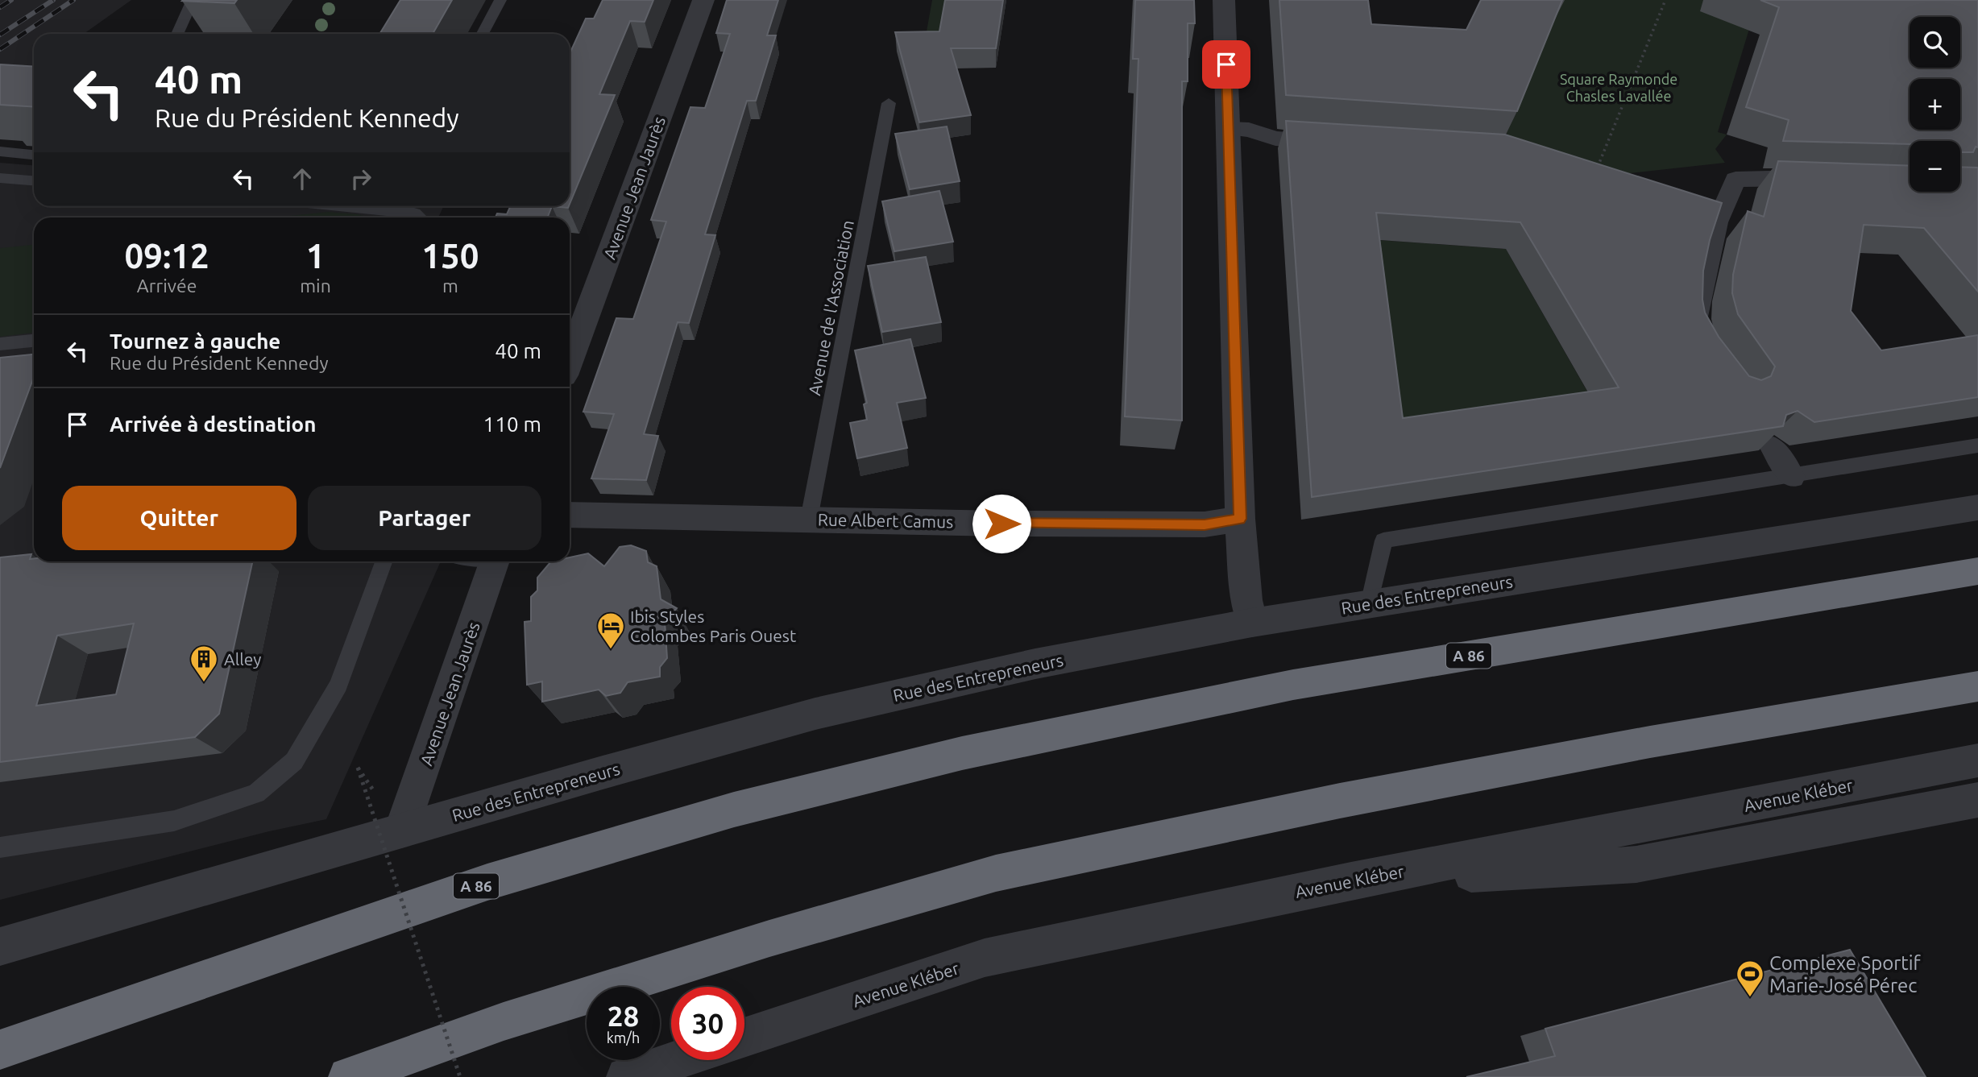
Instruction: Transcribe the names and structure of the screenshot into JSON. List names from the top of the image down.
{
  "streets": {
    "highway": ["A 86"],
    "street": [
      "Avenue Jean Jaurès",
      "Rue Albert Camus",
      "Rue des Entrepreneurs",
      "Avenue Kléber"
    ],
    "lane": ["Avenue de l'Association"]
  },
  "crossings": [
    ["Avenue Jean Jaurès", "Rue des Entrepreneurs"],
    ["Avenue de l'Association", "Rue Albert Camus"]
  ],
  "parks": ["Square Raymonde Chasles Lavallée"],
  "places": {
    "hotel": ["Ibis Styles Colombes Paris Ouest"],
    "building": ["Alley"],
    "sports": ["Complexe Sportif Marie-José Pérec"]
  },
  "page": {
    "map_buttons": ["+", "−"],
    "turn": ["40 m", "Rue du Président Kennedy"],
    "eta": [
      "09:12",
      "Arrivée",
      "1",
      "min",
      "150",
      "m"
    ],
    "list": [
      {
        "name": "Tournez à gauche",
        "note": "Rue du Président Kennedy",
        "value": "40 m"
      },
      {
        "name": "Arrivée à destination",
        "value": "110 m"
      }
    ],
    "buttons": ["Quitter", "Partager"],
    "speed": "28 km/h",
    "limit": "30"
  }
}
